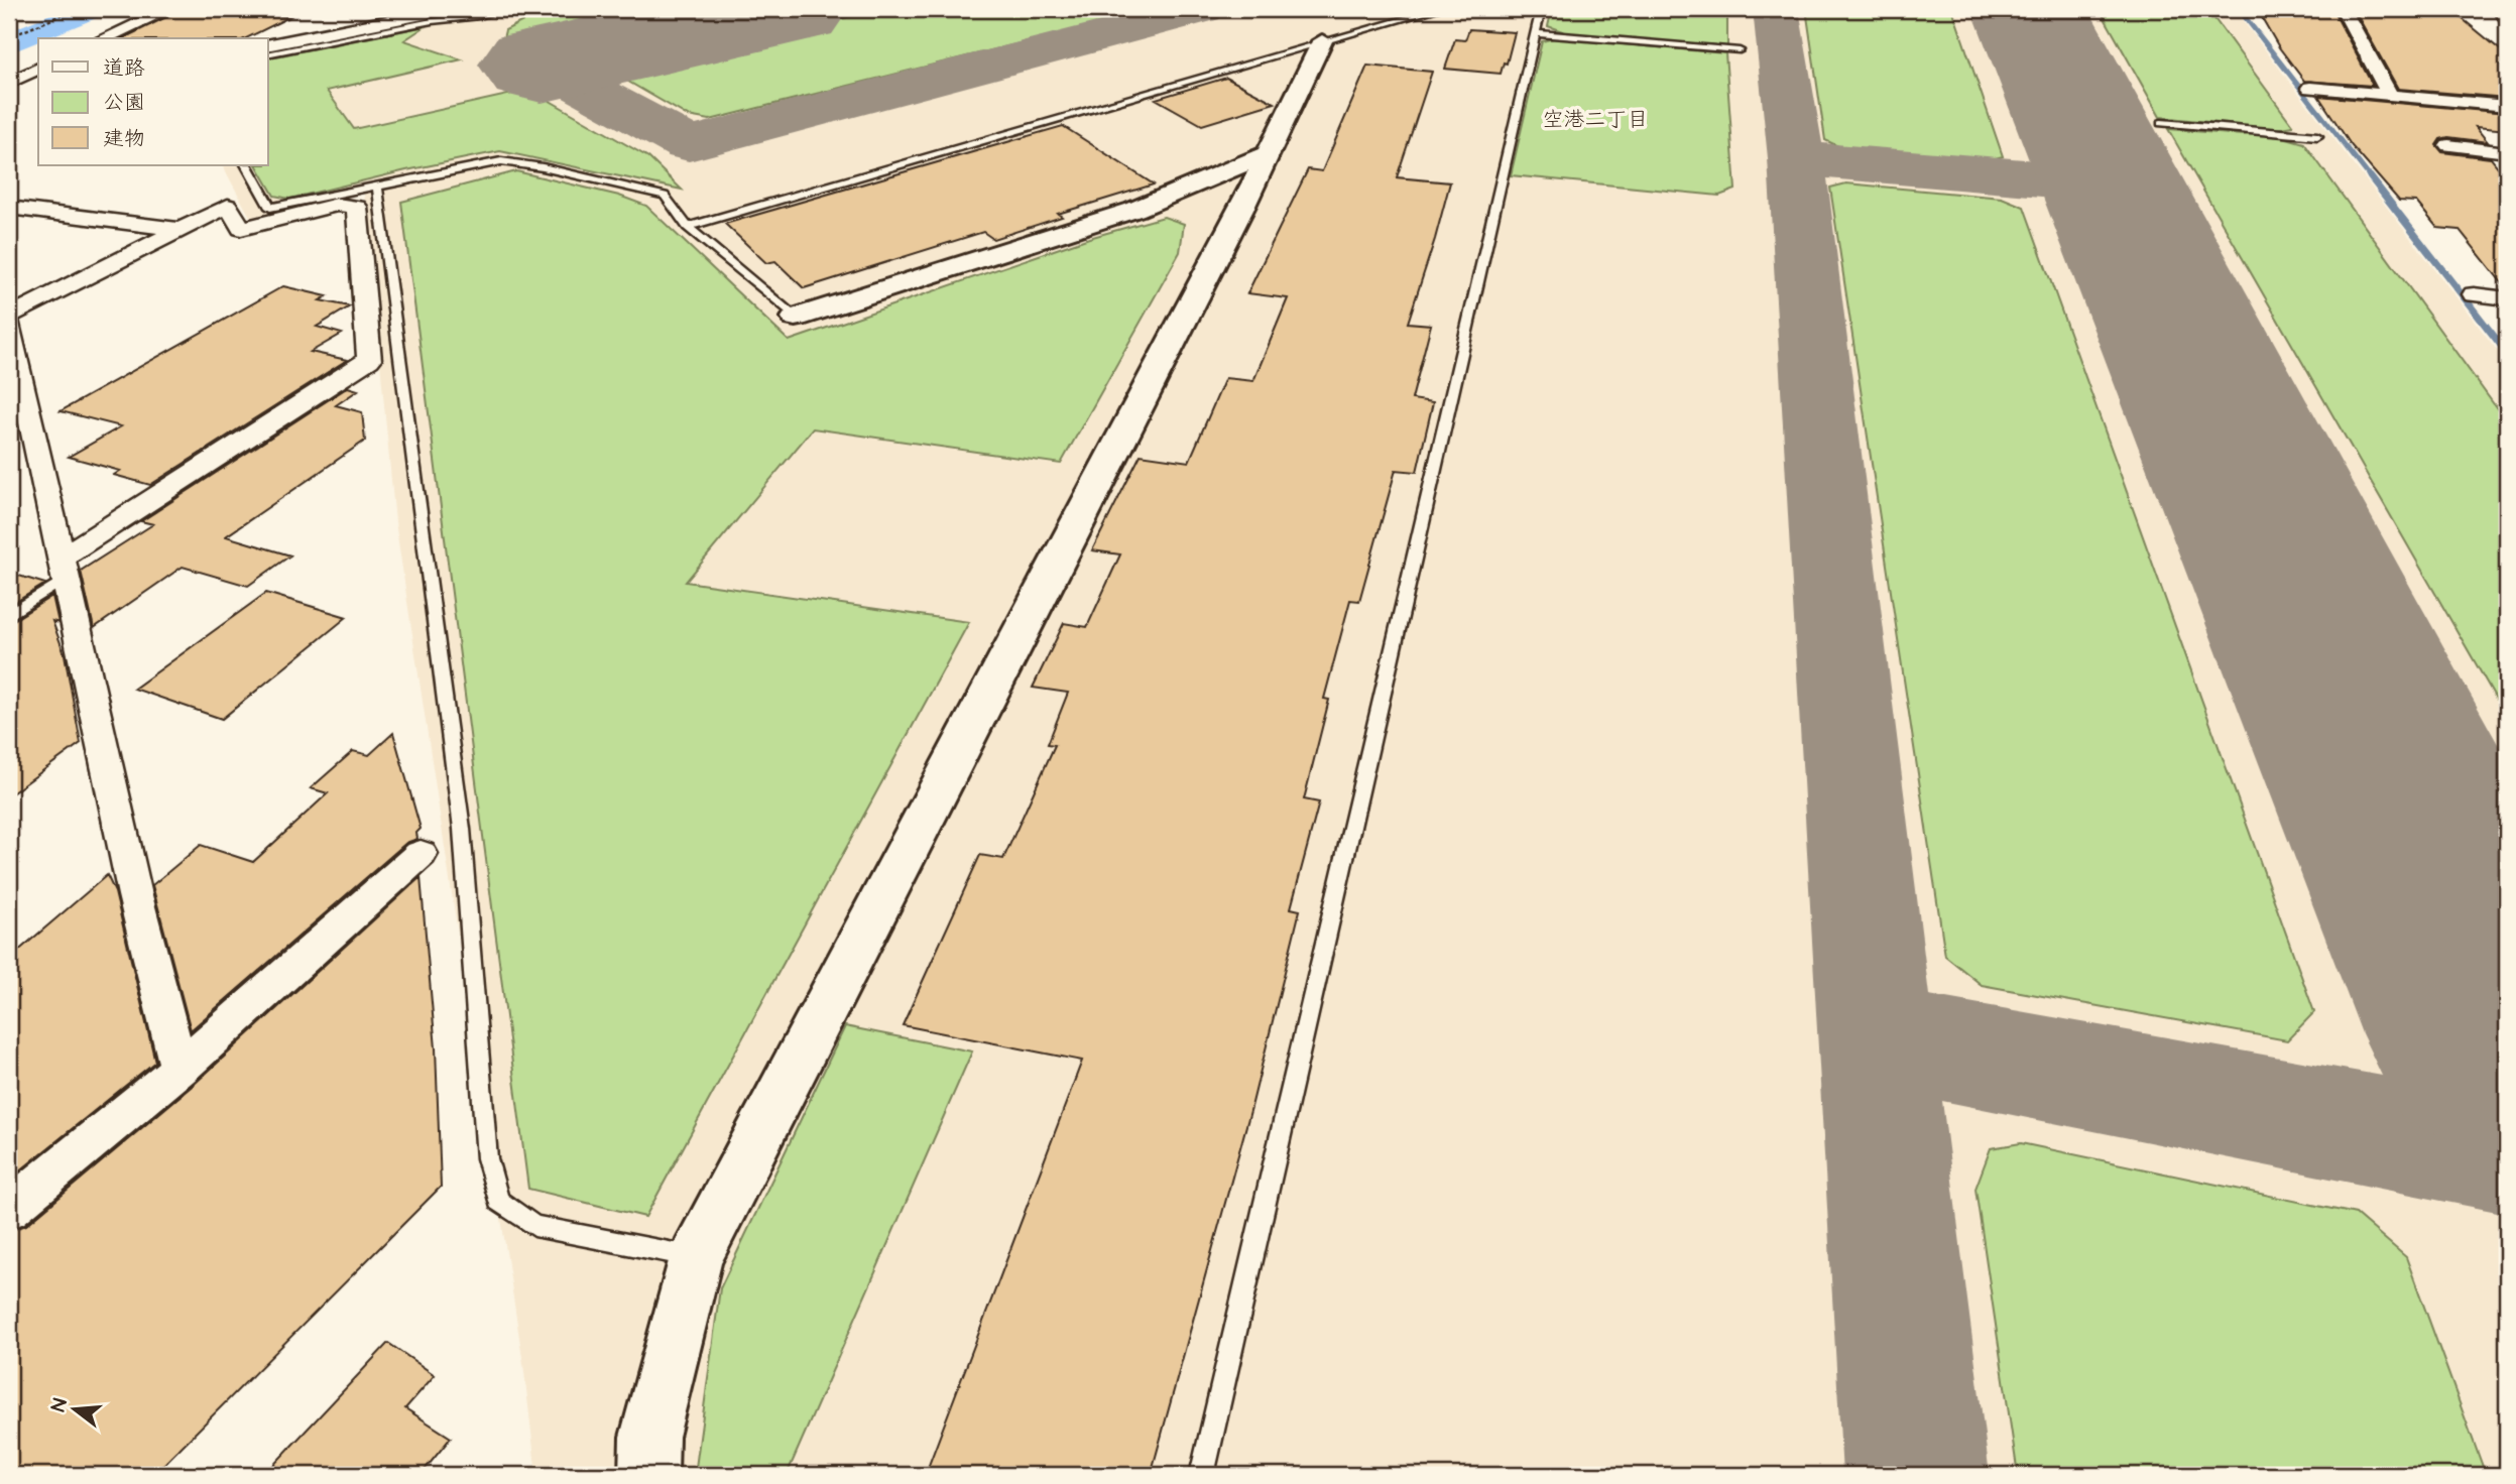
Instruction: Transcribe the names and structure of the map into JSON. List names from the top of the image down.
{
  "districts": ["空港二丁目"],
  "legend": ["道路", "公園", "建物"],
  "north": "left"
}
